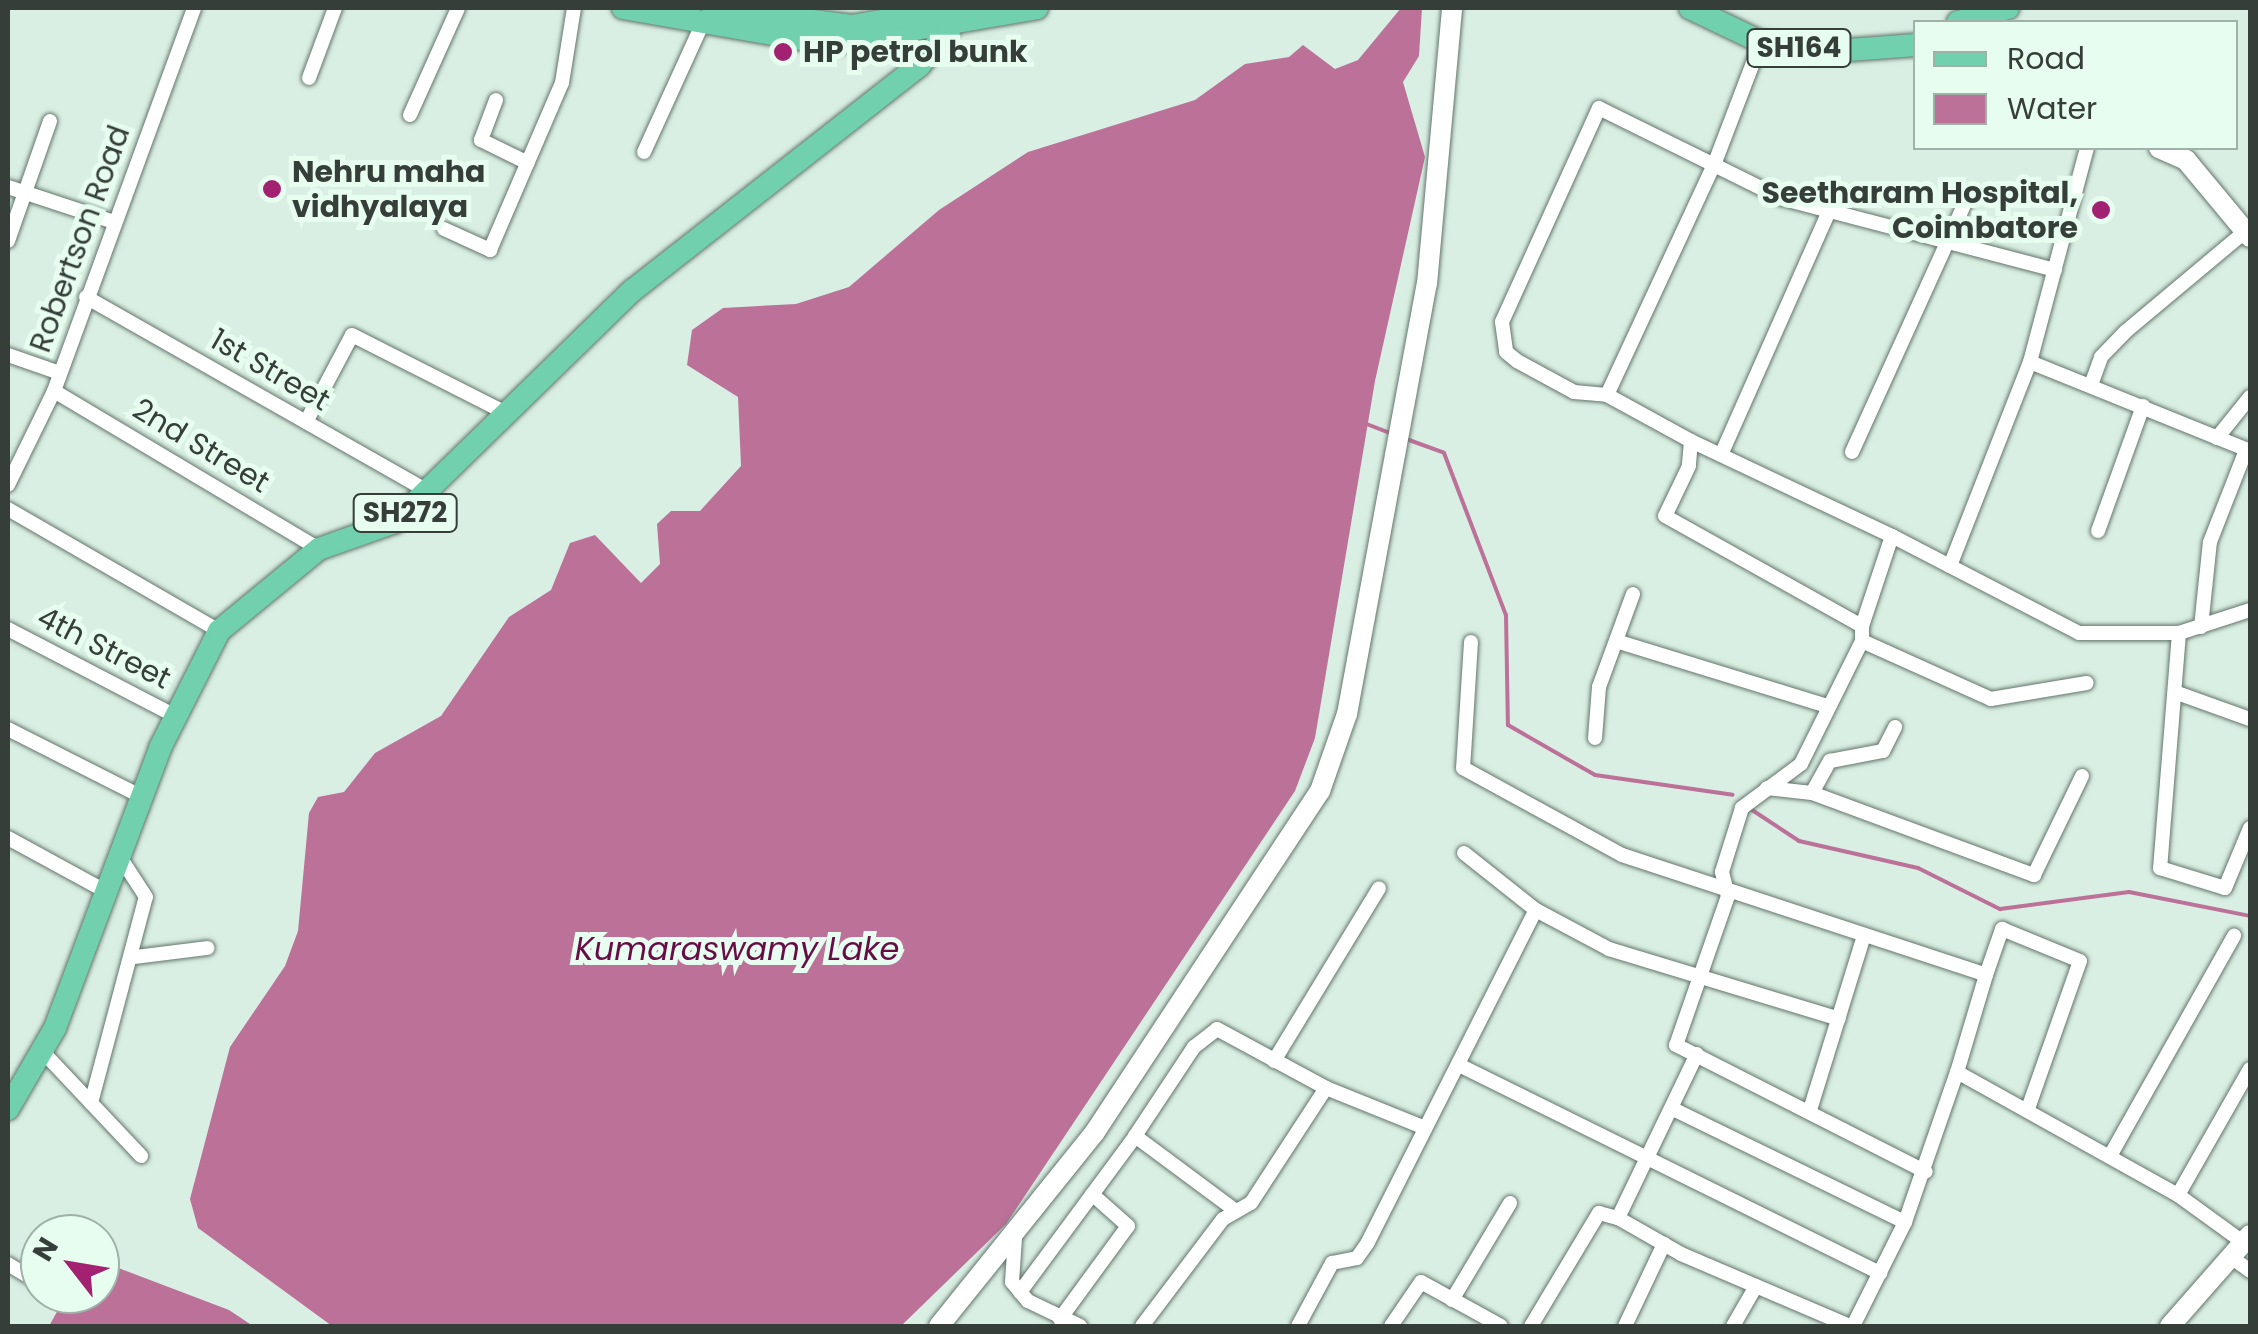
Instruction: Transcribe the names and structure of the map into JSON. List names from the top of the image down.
{
  "streets": {
    "main road": ["SH164", "SH272"],
    "street": [
      "Robertson Road",
      "1st Street",
      "2nd Street",
      "4th Street"
    ]
  },
  "crossings": [
    ["Robertson Road", "1st Street"],
    ["Robertson Road", "2nd Street"],
    ["1st Street", "SH272"],
    ["2nd Street", "SH272"],
    ["SH272", "4th Street"]
  ],
  "water": ["Kumaraswamy Lake"],
  "places": ["HP petrol bunk", "Nehru maha vidhyalaya", "Seetharam Hospital, Coimbatore"],
  "legend": ["Road", "Water"],
  "north": "top left"
}
